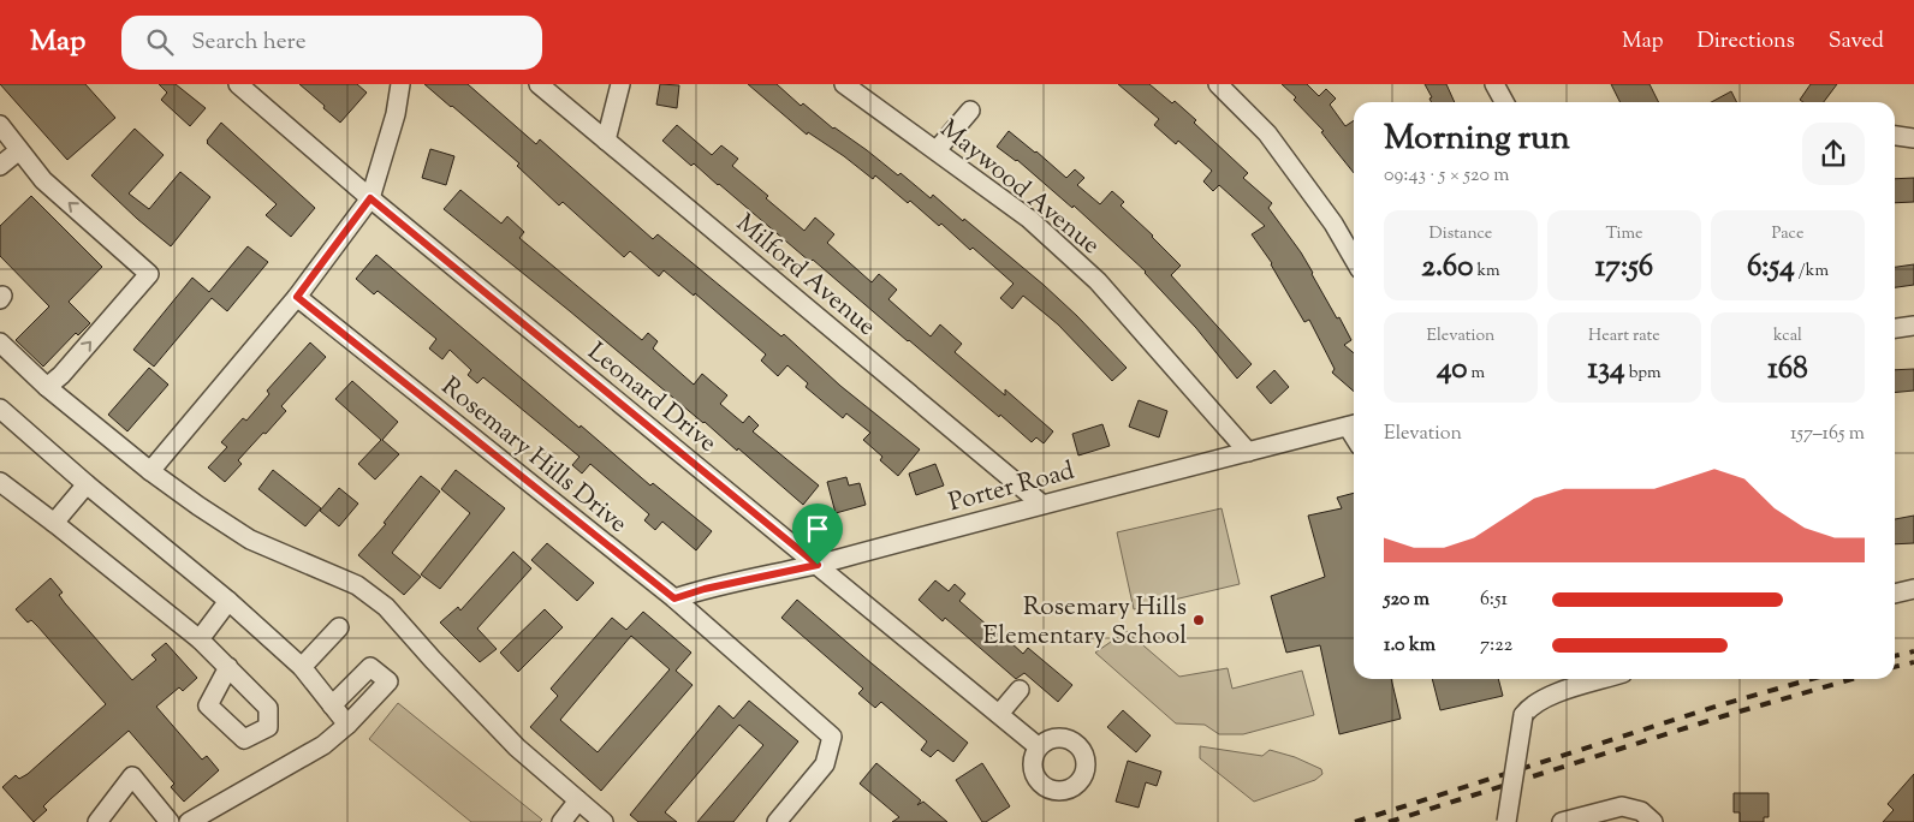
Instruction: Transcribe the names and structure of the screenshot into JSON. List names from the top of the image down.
{
  "streets": {
    "street": [
      "Maywood Avenue",
      "Milford Avenue",
      "Leonard Drive",
      "Rosemary Hills Drive",
      "Porter Road"
    ]
  },
  "crossings": [
    ["Maywood Avenue", "Porter Road"],
    ["Milford Avenue", "Porter Road"],
    ["Leonard Drive", "Porter Road"],
    ["Rosemary Hills Drive", "Porter Road"]
  ],
  "places": ["Rosemary Hills Elementary School"],
  "page": {
    "header": "Map",
    "search": "Search here",
    "nav": ["Map", "Directions", "Saved"],
    "heading": ["Morning run", "09:43 · 5 × 520 m"],
    "stats": [
      ["Distance", "2.60 km"],
      ["Time", "17:56"],
      ["Pace", "6:54 /km"],
      ["Elevation", "40 m"],
      ["Heart rate", "134 bpm"],
      ["kcal", "168"]
    ],
    "chart": ["Elevation", "157–165 m"],
    "list": [
      {
        "name": "520 m",
        "note": "6:51"
      },
      {
        "name": "1.0 km",
        "note": "7:22"
      }
    ]
  }
}
